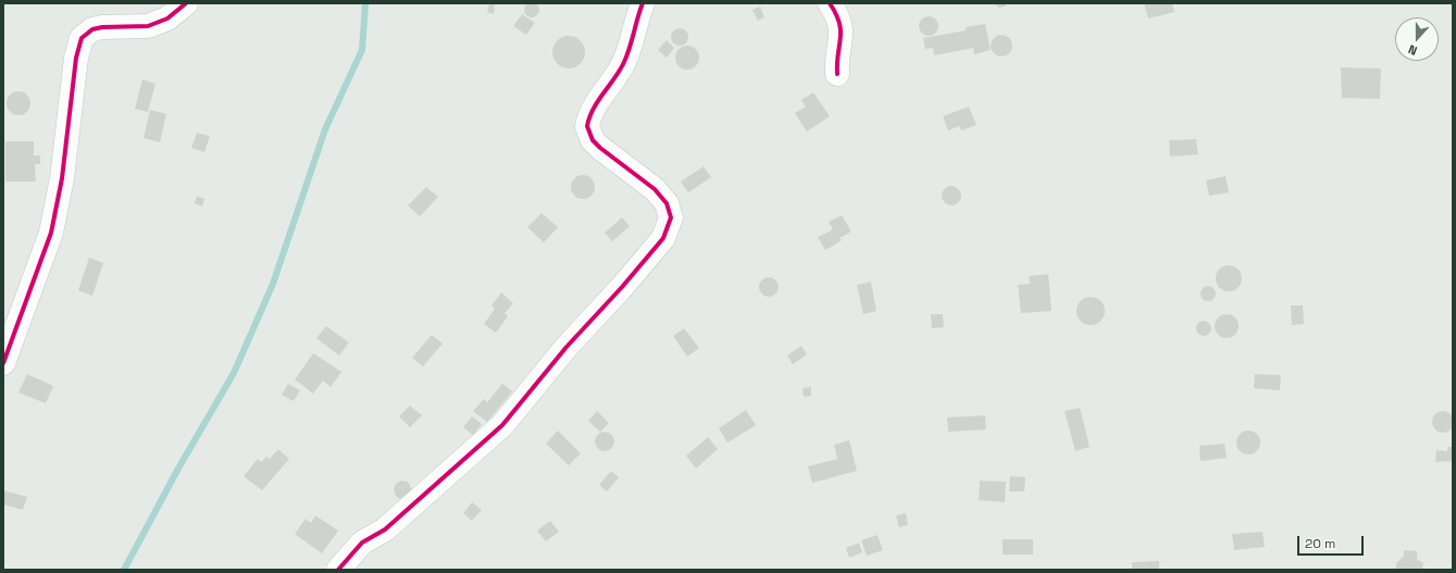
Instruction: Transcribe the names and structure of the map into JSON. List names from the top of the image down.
{
  "scale_bar": "20 m",
  "north": "bottom"
}
